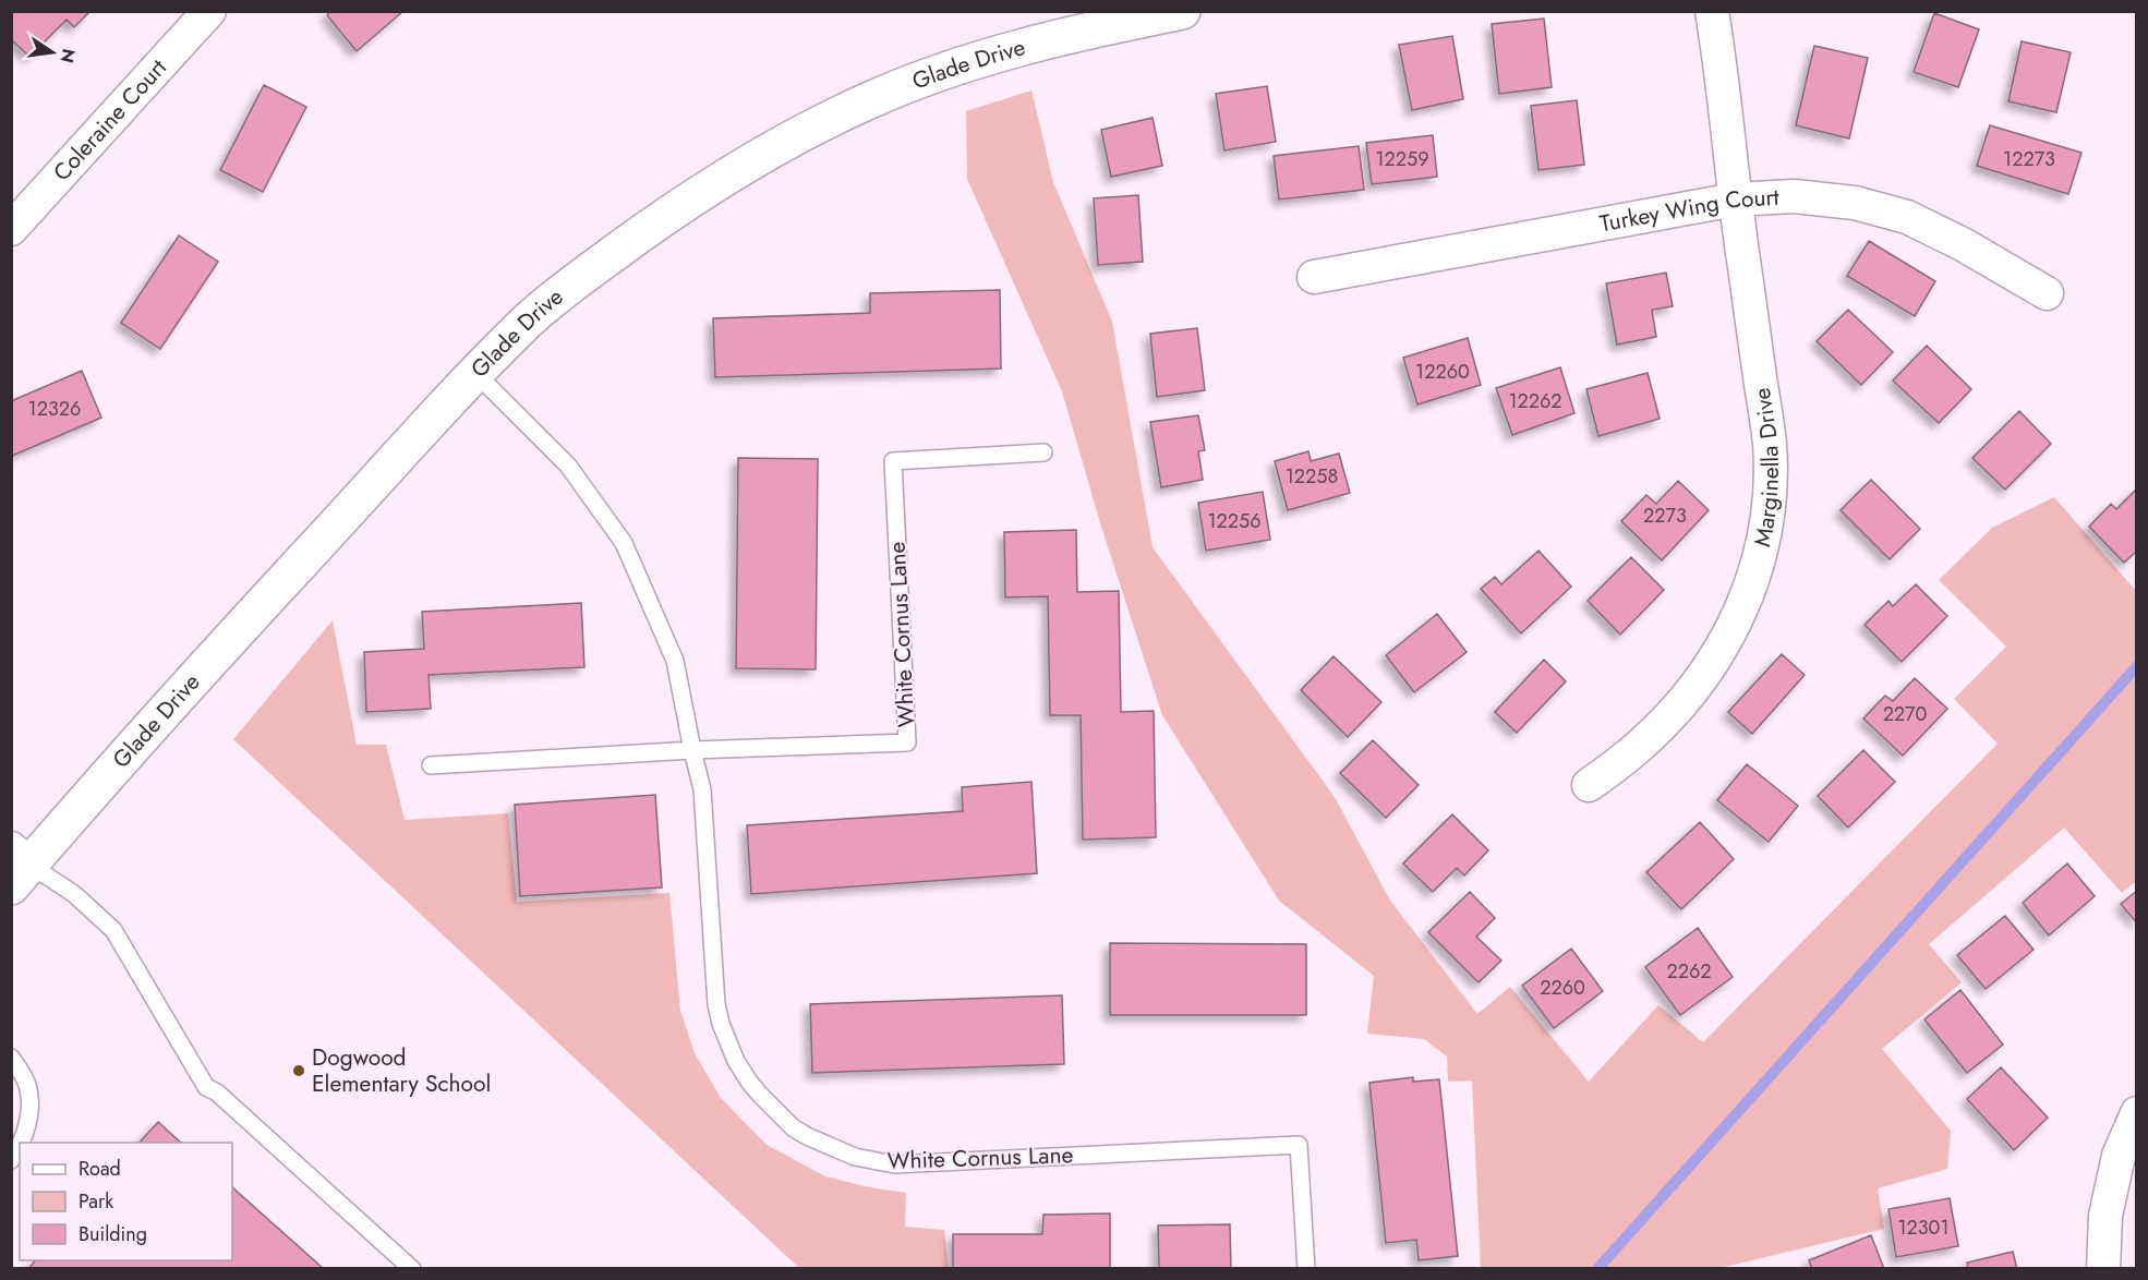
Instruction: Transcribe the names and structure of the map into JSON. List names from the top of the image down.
{
  "streets": {
    "street": [
      "Glade Drive",
      "Coleraine Court",
      "Turkey Wing Court",
      "Marginella Drive"
    ],
    "lane": ["White Cornus Lane"]
  },
  "crossings": [
    ["Glade Drive", "White Cornus Lane"],
    ["Turkey Wing Court", "Marginella Drive"]
  ],
  "places": ["Dogwood Elementary School"],
  "house_numbers": [
    "12259",
    "12273",
    "12260",
    "12262",
    "12326",
    "12258",
    "2273",
    "12256",
    "2270",
    "2262",
    "2260",
    "12301"
  ],
  "legend": ["Road", "Park", "Building"],
  "north": "right"
}
